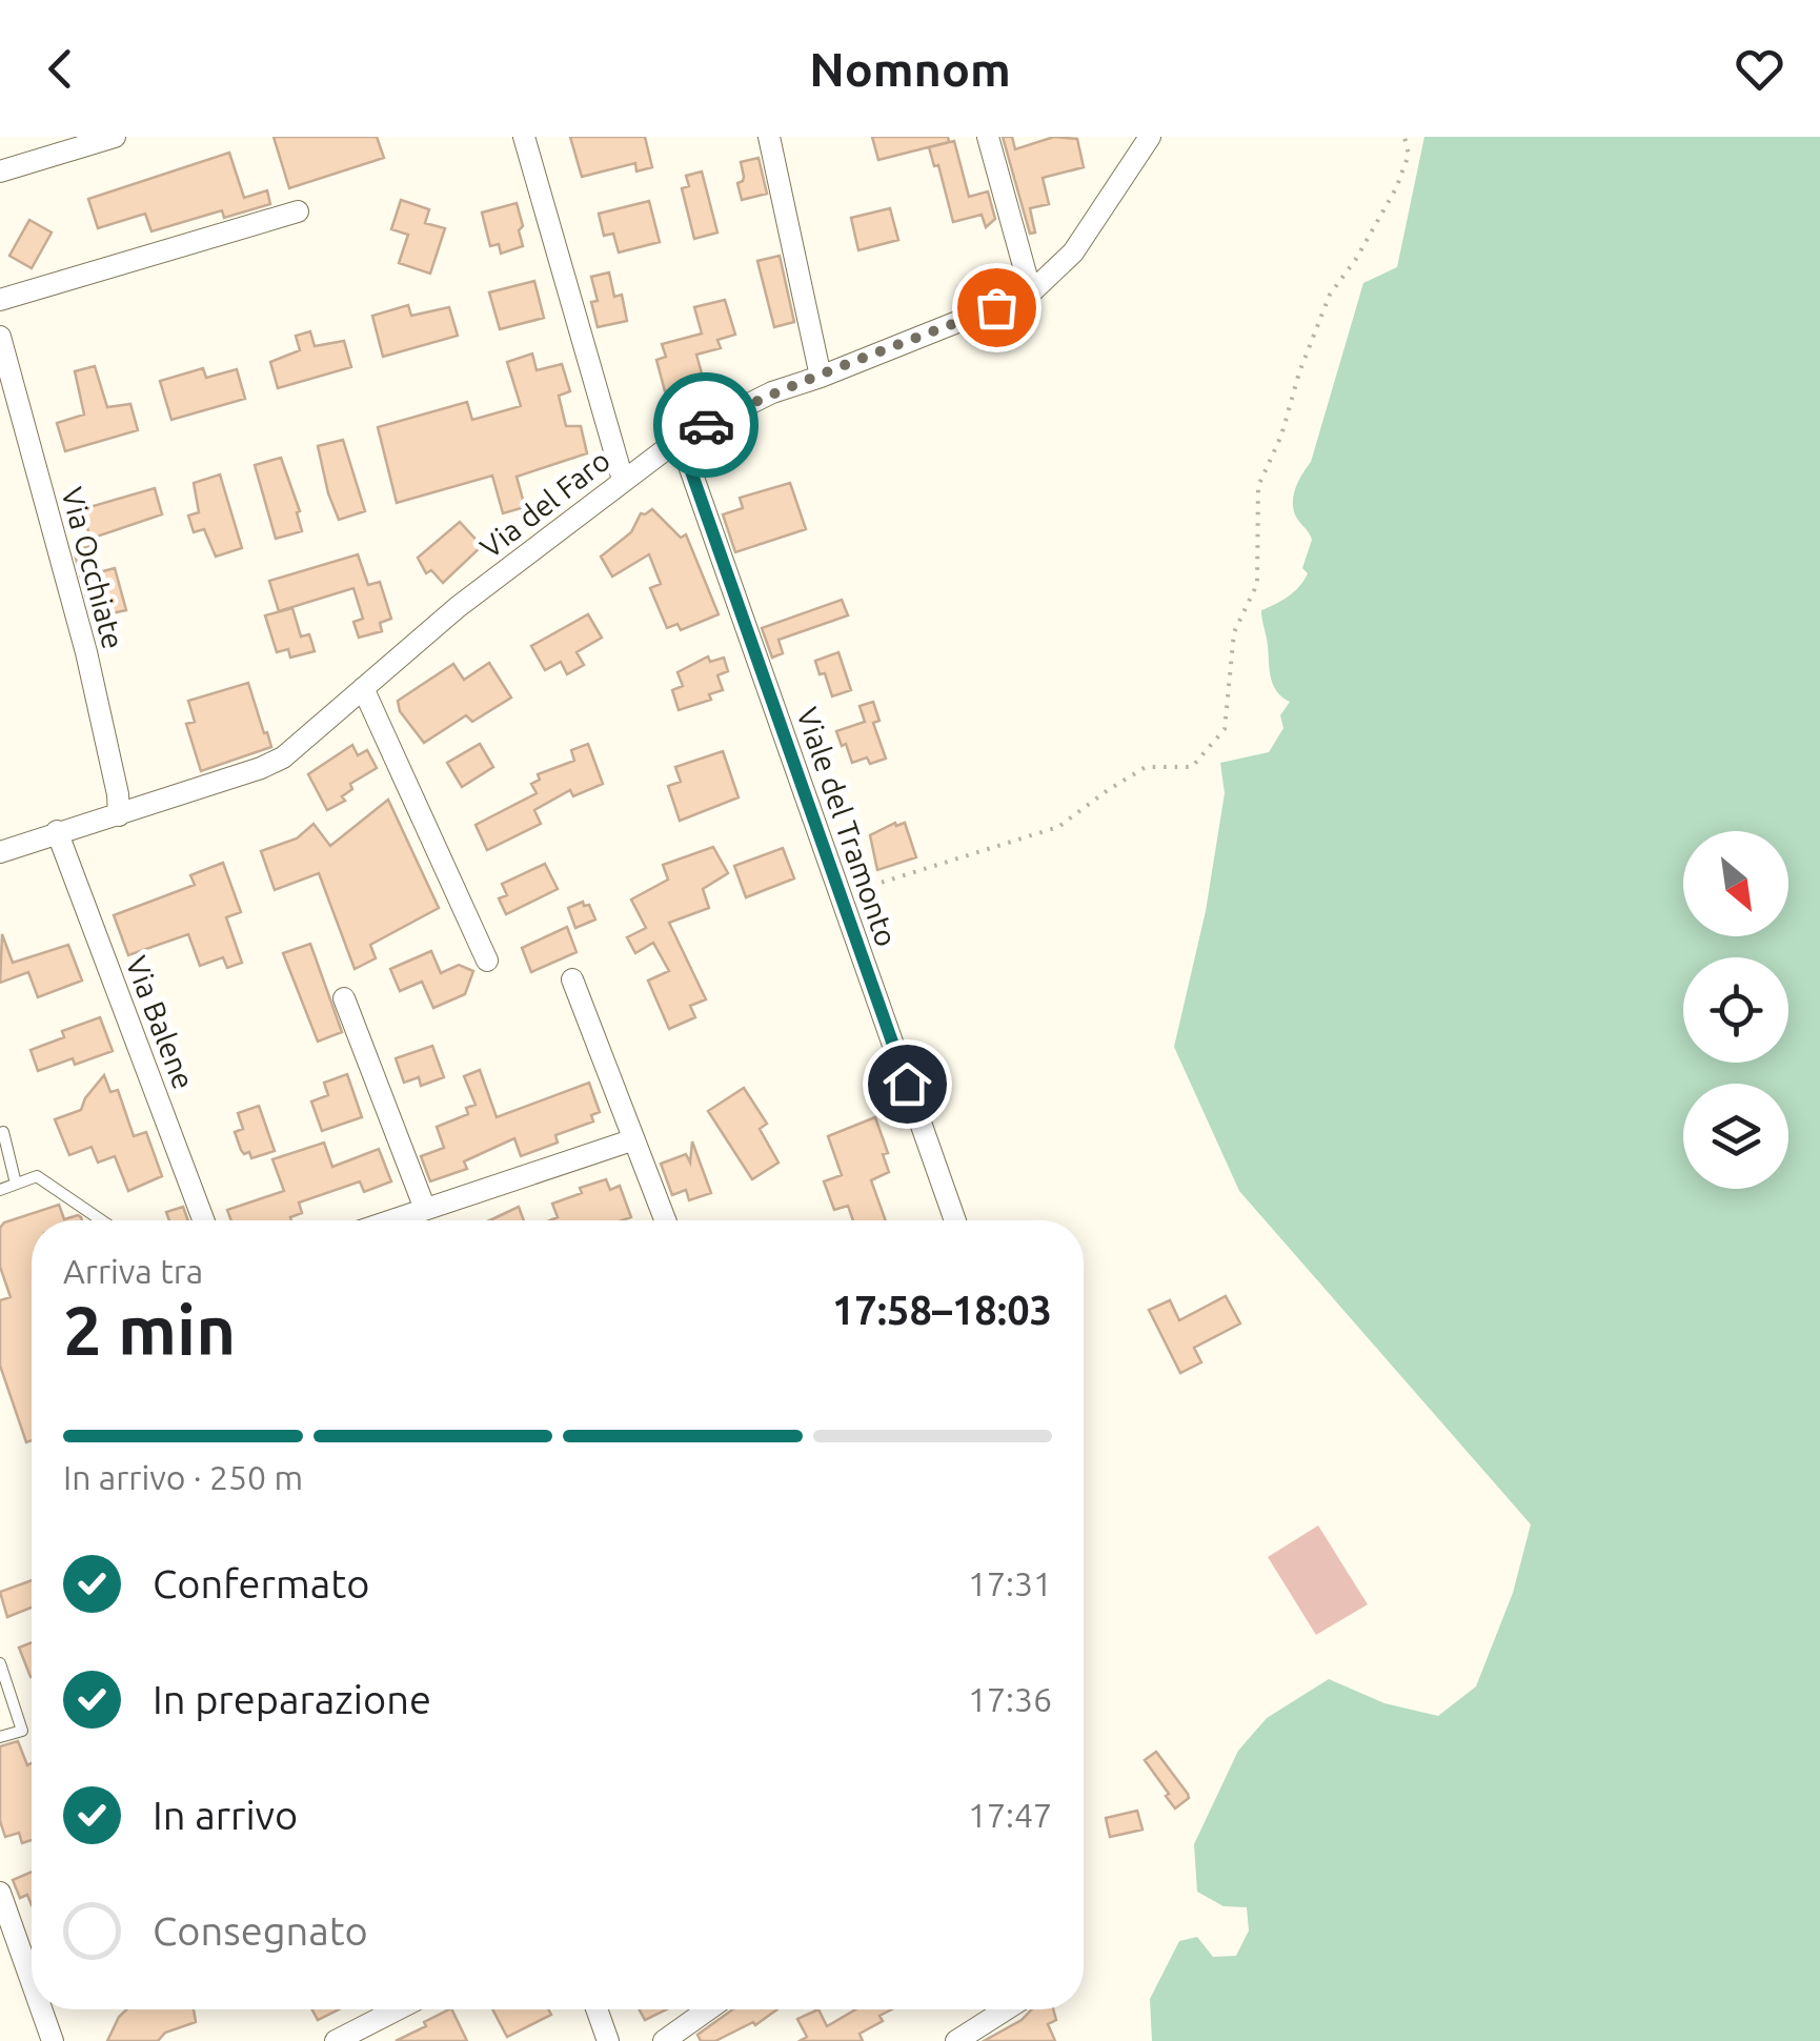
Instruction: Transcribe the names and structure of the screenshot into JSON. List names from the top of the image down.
{
  "streets": {
    "street": [
      "Via del Faro",
      "Via Occhiate",
      "Viale del Tramonto",
      "Via Balene"
    ]
  },
  "crossings": [
    ["Via del Faro", "Via Occhiate"],
    ["Via del Faro", "Viale del Tramonto"],
    ["Via del Faro", "Via Balene"]
  ],
  "north": "bottom right",
  "page": {
    "header": "Nomnom",
    "heading": ["2 min", "Arriva tra", "17:58–18:03"],
    "bar": "In arrivo · 250 m",
    "list": [
      ["Confermato", "17:31"],
      ["In preparazione", "17:36"],
      ["In arrivo", "17:47"],
      "Consegnato"
    ]
  }
}
